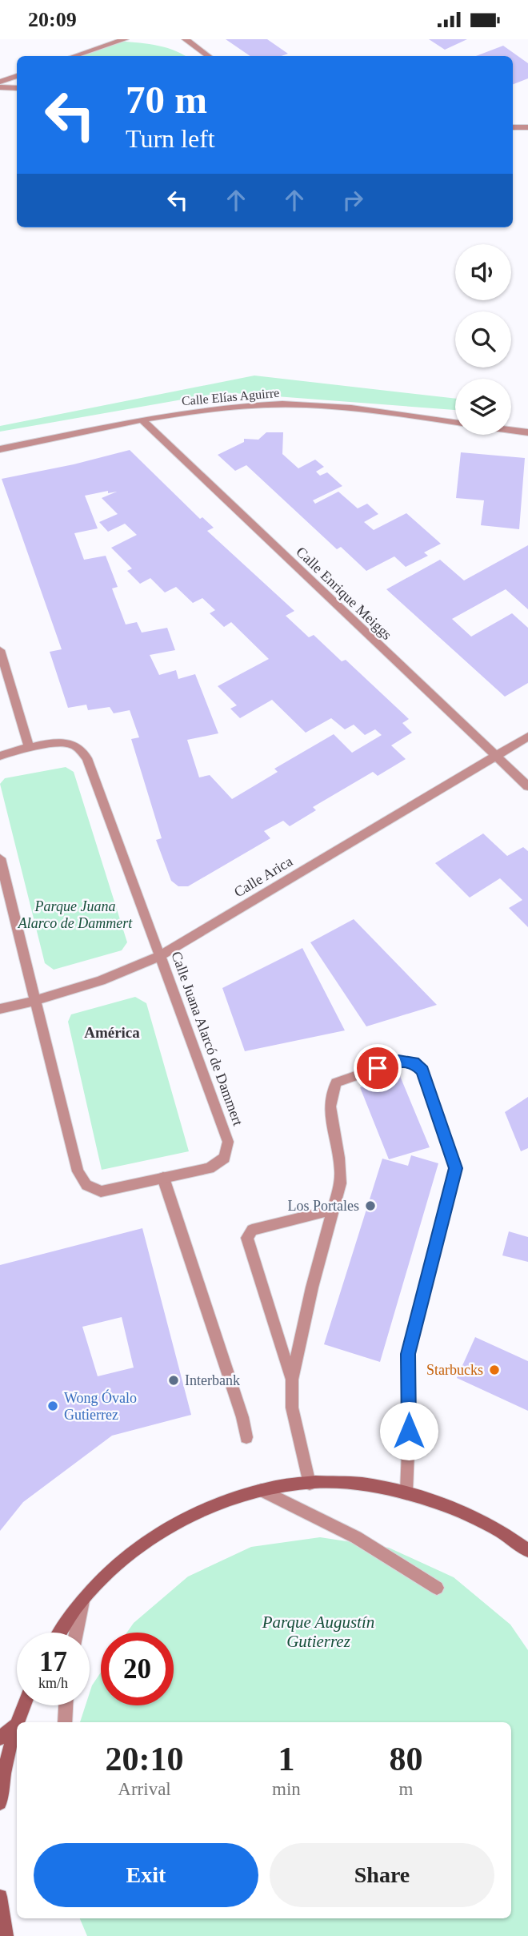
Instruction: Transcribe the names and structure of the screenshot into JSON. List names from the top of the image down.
{
  "streets": {
    "street": [
      "Calle Elías Aguirre",
      "Calle Enrique Meiggs",
      "Calle Arica",
      "Calle Juana Alarcó de Dammert"
    ]
  },
  "crossings": [
    ["Calle Elías Aguirre", "Calle Enrique Meiggs"],
    ["Calle Enrique Meiggs", "Calle Arica"],
    ["Calle Arica", "Calle Juana Alarcó de Dammert"]
  ],
  "districts": ["América"],
  "parks": ["Parque Juana Alarco de Dammert", "Parque Augustín Gutierrez"],
  "places": [
    "Los Portales",
    "Starbucks",
    "Interbank",
    "Wong Óvalo Gutierrez"
  ],
  "page": {
    "status": "20:09",
    "turn": ["70 m", "Turn left"],
    "speed": "17 km/h",
    "limit": "20",
    "eta": [
      "20:10",
      "Arrival",
      "1",
      "min",
      "80",
      "m"
    ],
    "buttons": ["Exit", "Share"]
  }
}
